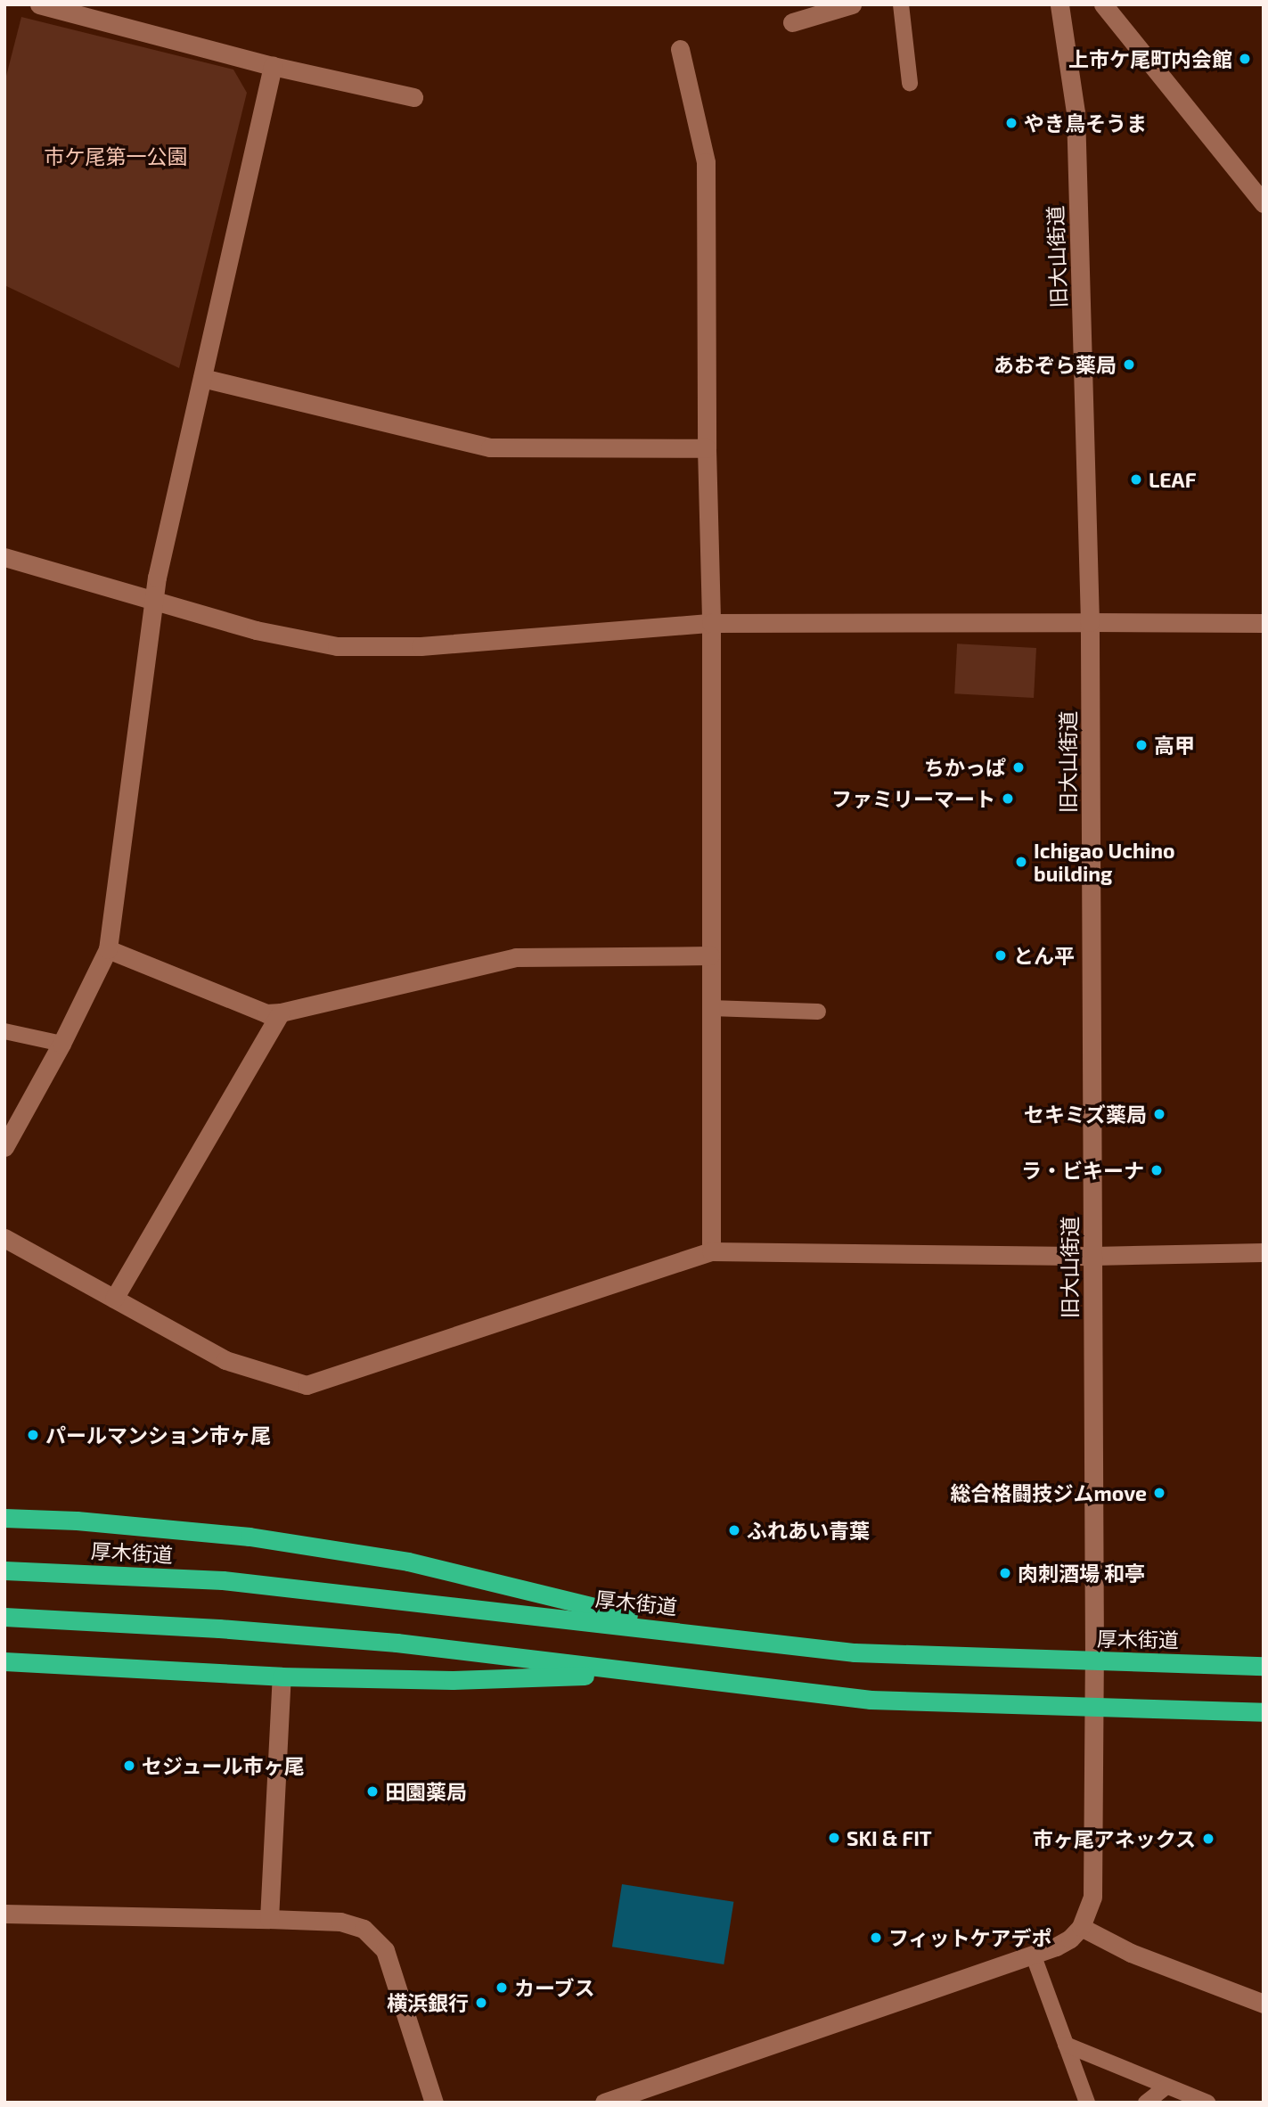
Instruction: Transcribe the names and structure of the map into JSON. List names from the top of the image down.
{
  "streets": {
    "highway": ["厚木街道"],
    "street": ["旧大山街道"]
  },
  "crossings": [
    ["旧大山街道", "厚木街道"]
  ],
  "parks": ["市ケ尾第一公園"],
  "places": [
    "上市ケ尾町内会館",
    "やき鳥そうま",
    "あおぞら薬局",
    "LEAF",
    "高甲",
    "ちかっぱ",
    "ファミリーマート",
    "Ichigao Uchino building",
    "とん平",
    "セキミズ薬局",
    "ラ・ビキーナ",
    "パールマンション市ヶ尾",
    "総合格闘技ジムmove",
    "ふれあい青葉",
    "肉刺酒場 和亭",
    "セジュール市ヶ尾",
    "田園薬局",
    "SKI & FIT",
    "市ヶ尾アネックス",
    "フィットケアデポ",
    "カーブス",
    "横浜銀行"
  ]
}
